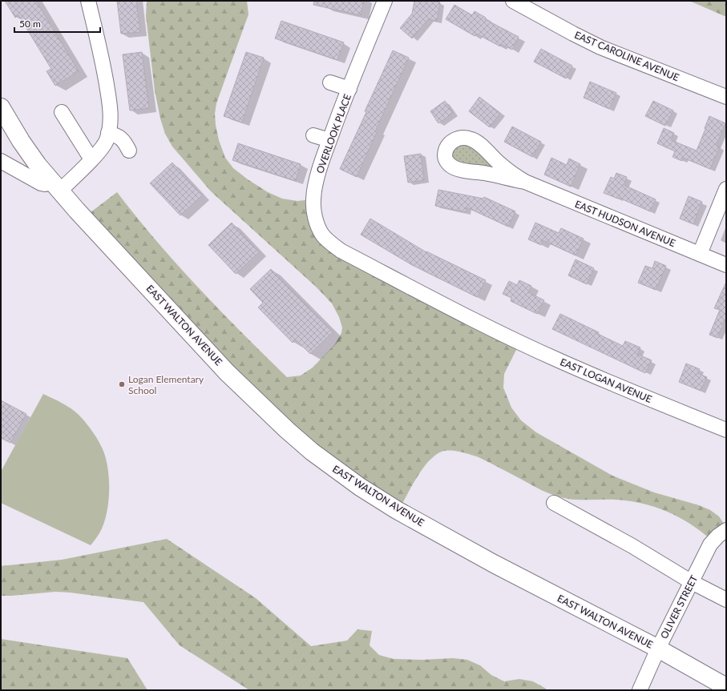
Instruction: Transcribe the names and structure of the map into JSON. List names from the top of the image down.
{
  "streets": {
    "main road": ["EAST WALTON AVENUE"],
    "street": [
      "EAST CAROLINE AVENUE",
      "OVERLOOK PLACE",
      "EAST HUDSON AVENUE",
      "EAST LOGAN AVENUE",
      "OLIVER STREET"
    ]
  },
  "crossings": [
    ["OVERLOOK PLACE", "EAST LOGAN AVENUE"],
    ["EAST WALTON AVENUE", "OLIVER STREET"]
  ],
  "places": ["Logan Elementary School"],
  "scale_bar": "50 m"
}
